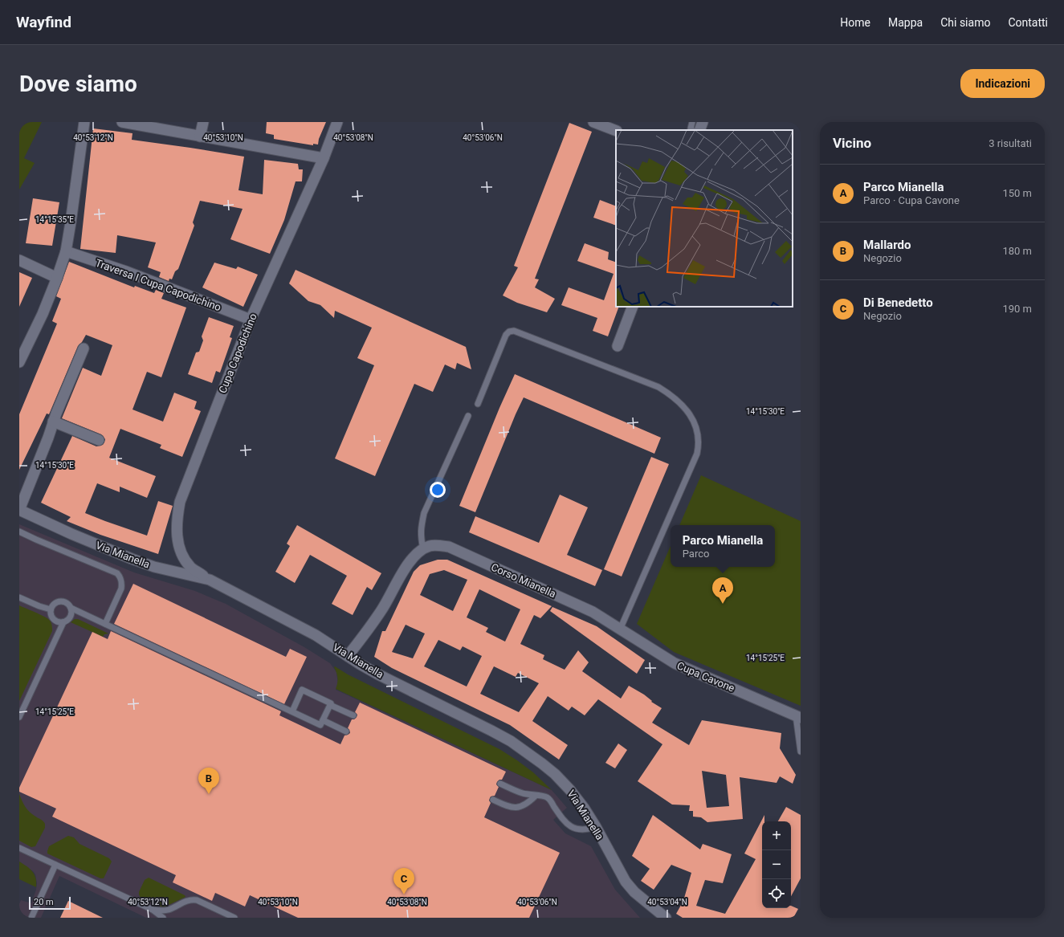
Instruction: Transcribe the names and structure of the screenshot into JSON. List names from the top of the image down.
{
  "streets": {
    "street": [
      "Traversa I Cupa Capodichino",
      "Cupa Capodichino",
      "Via Mianella",
      "Corso Mianella",
      "Cupa Cavone"
    ]
  },
  "crossings": [
    ["Traversa I Cupa Capodichino", "Cupa Capodichino"],
    ["Cupa Capodichino", "Via Mianella"],
    ["Via Mianella", "Corso Mianella"],
    ["Corso Mianella", "Cupa Cavone"]
  ],
  "scale_bar": "20 m",
  "page": {
    "header": "Wayfind",
    "nav": [
      "Home",
      "Mappa",
      "Chi siamo",
      "Contatti"
    ],
    "buttons": "Indicazioni",
    "title": "Dove siamo",
    "heading": ["Vicino", "3 risultati"],
    "list": [
      {
        "mark": "A",
        "name": "Parco Mianella",
        "note": "Parco · Cupa Cavone",
        "value": "150 m"
      },
      {
        "mark": "B",
        "name": "Mallardo",
        "note": "Negozio",
        "value": "180 m"
      },
      {
        "mark": "C",
        "name": "Di Benedetto",
        "note": "Negozio",
        "value": "190 m"
      }
    ],
    "popup": ["Parco Mianella", "Parco"],
    "pins": ["A", "B", "C"],
    "map_buttons": ["+", "−"],
    "scale": "20 m"
  },
  "coordinates": [
    "40°53'12\"N",
    "40°53'10\"N",
    "40°53'08\"N",
    "40°53'06\"N",
    "14°15'35\"E",
    "14°15'30\"E",
    "14°15'25\"E",
    "40°53'04\"N"
  ]
}
